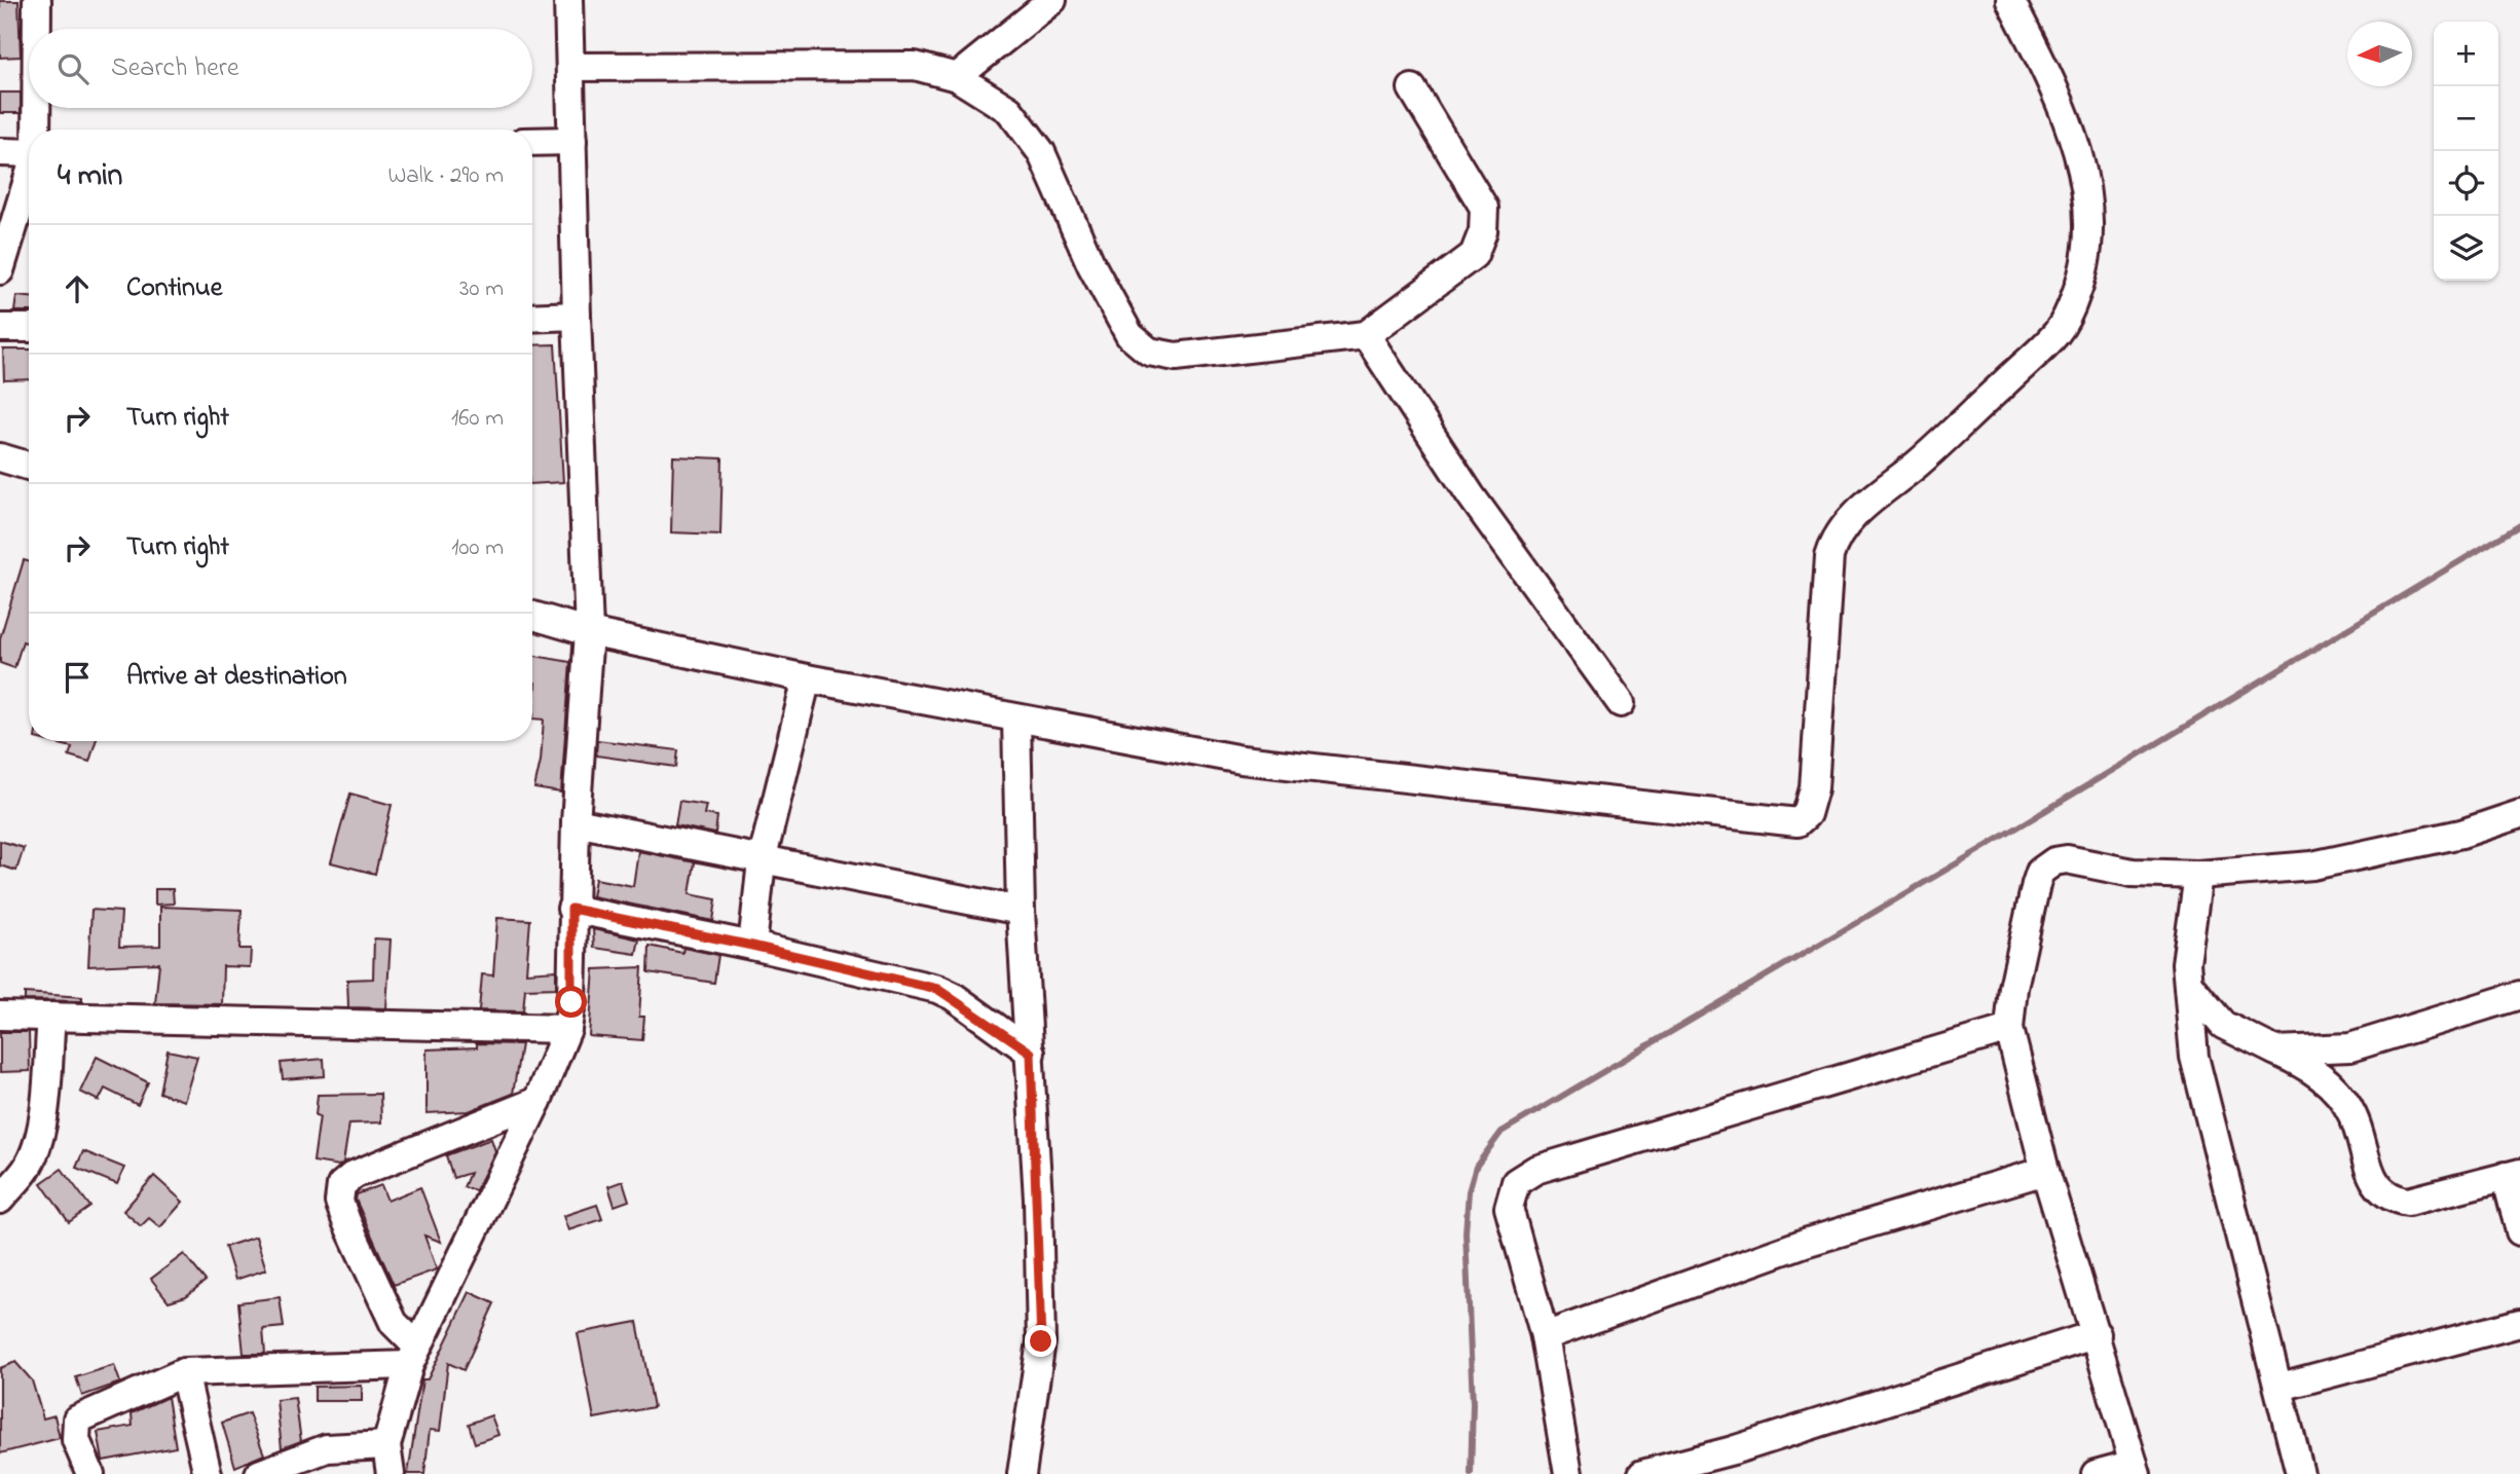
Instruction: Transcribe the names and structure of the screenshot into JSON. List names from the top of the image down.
{
  "north": "left",
  "page": {
    "map_buttons": ["+", "−"],
    "search": "Search here",
    "heading": ["4 min", "Walk · 290 m"],
    "list": [
      ["Continue", "30 m"],
      ["Turn right", "160 m"],
      ["Turn right", "100 m"],
      "Arrive at destination"
    ]
  }
}
